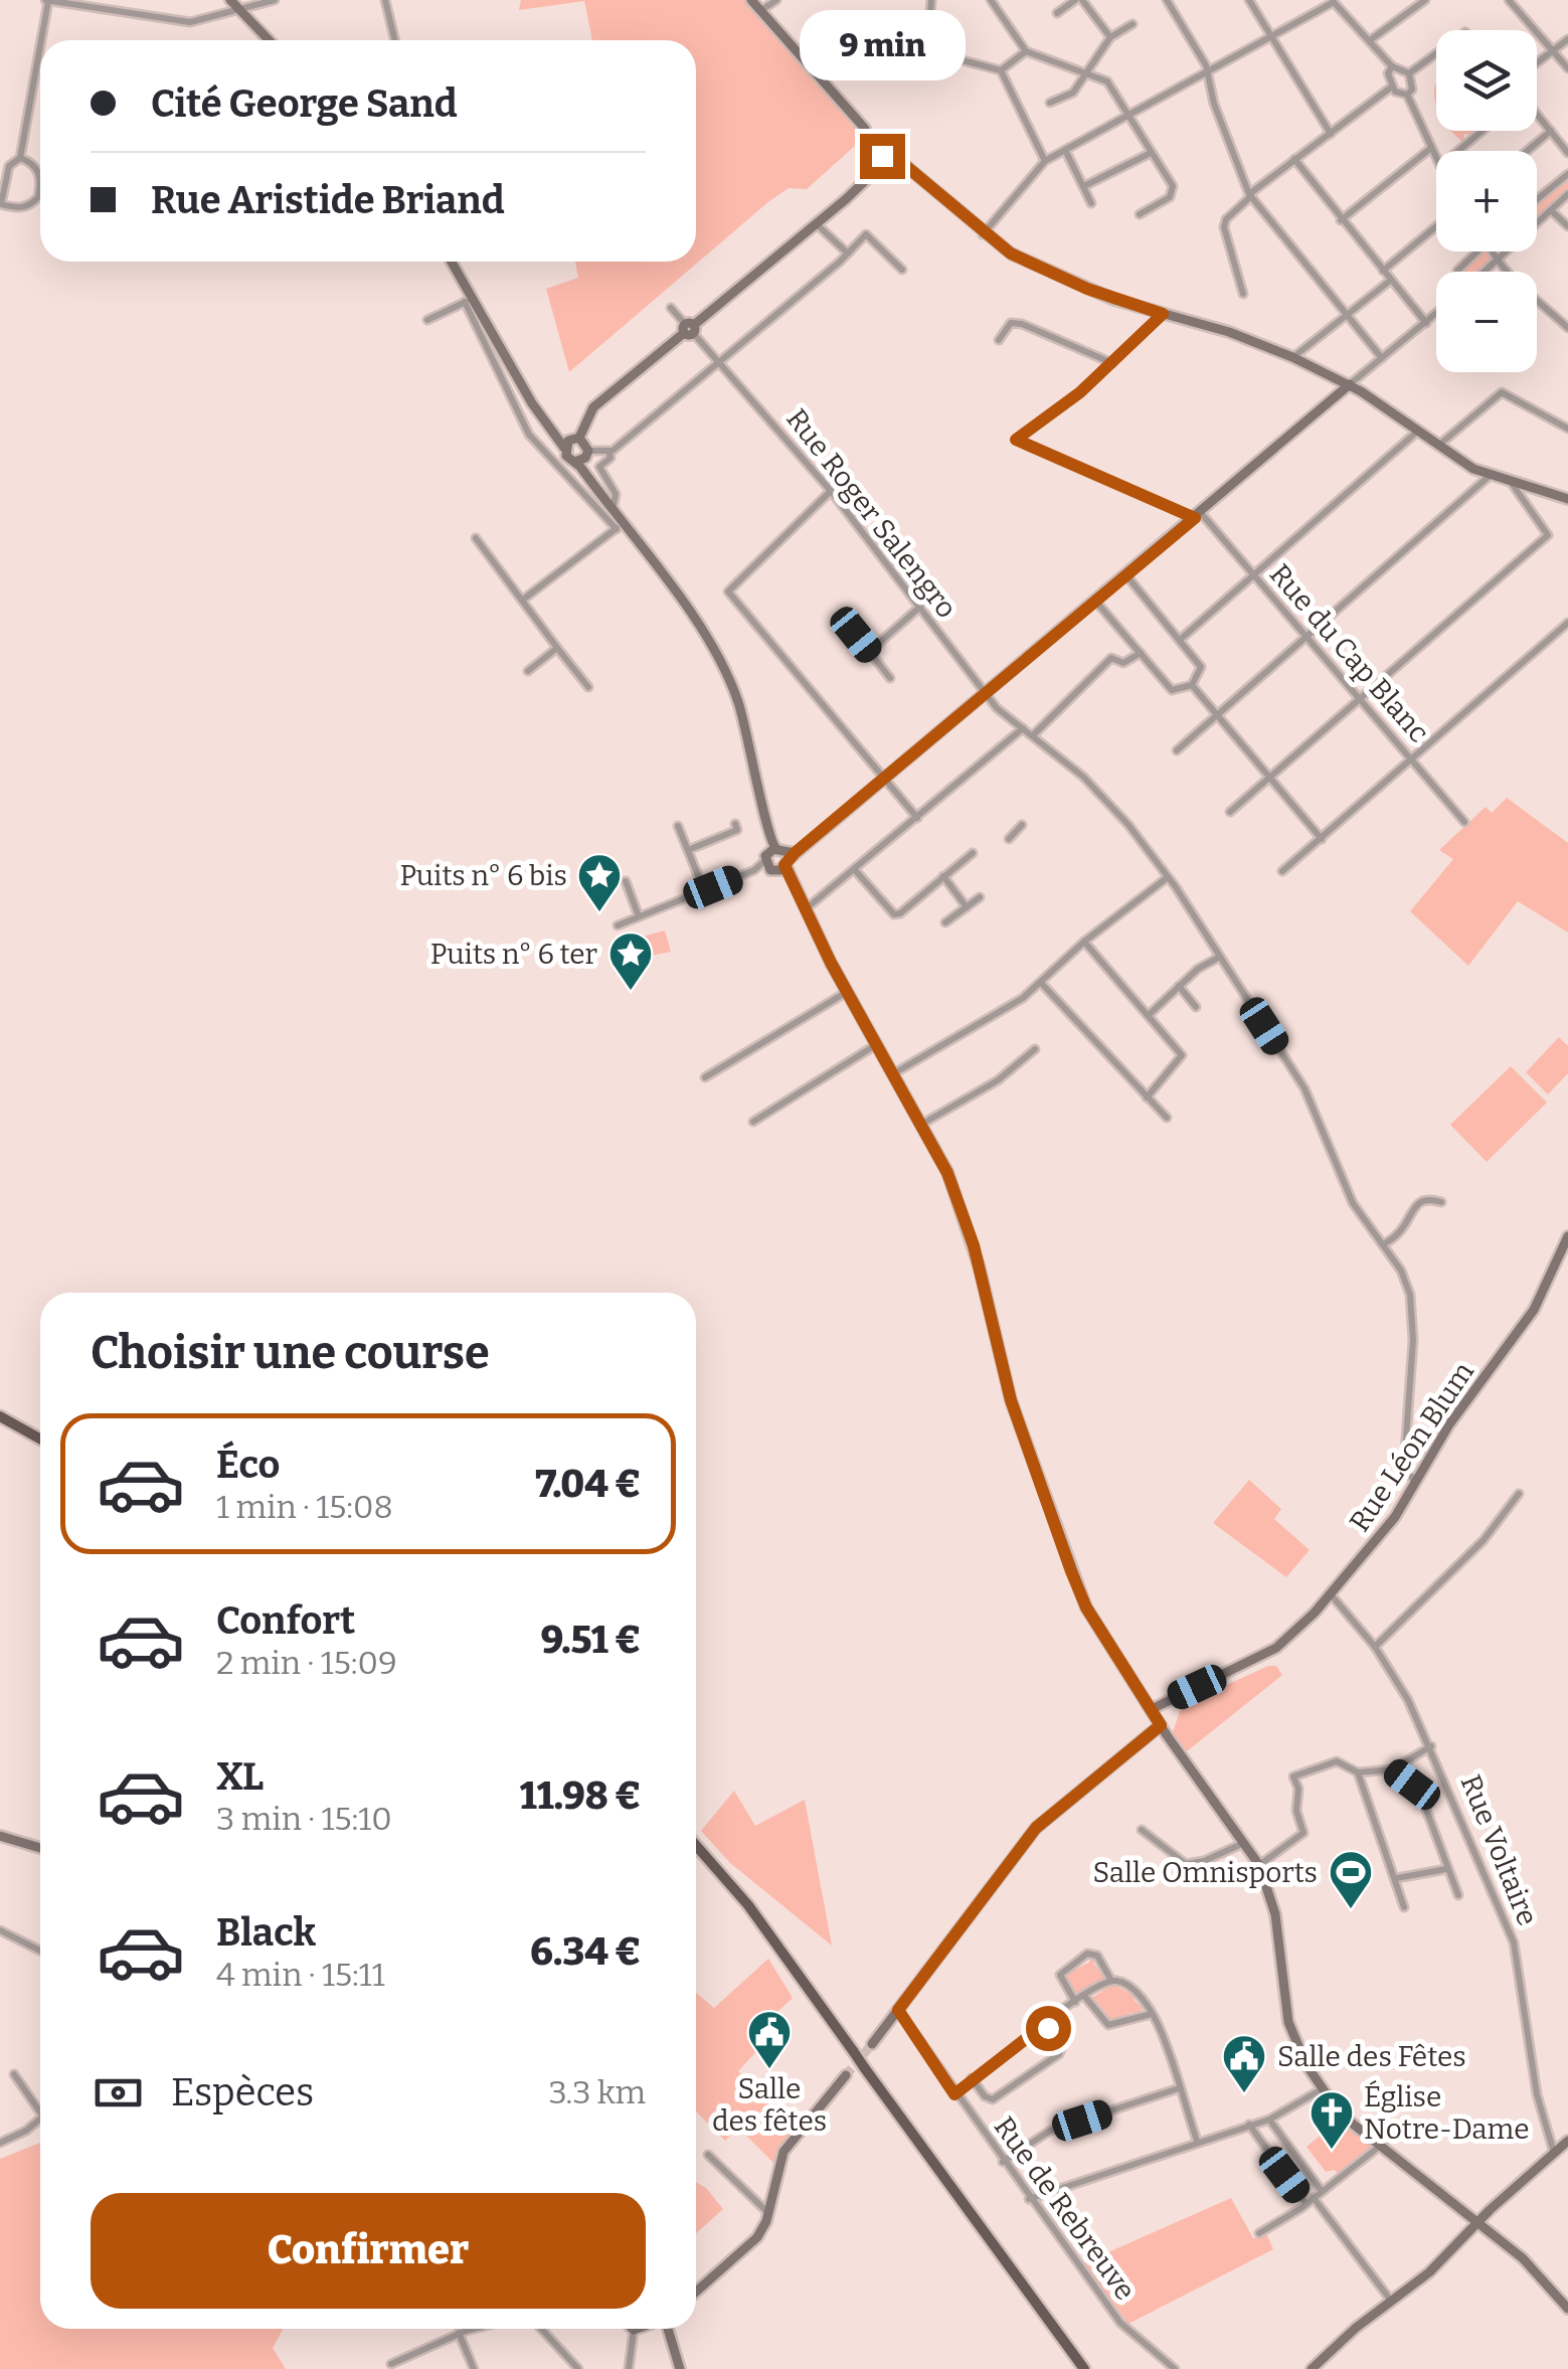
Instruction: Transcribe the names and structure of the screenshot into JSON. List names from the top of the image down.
{
  "streets": {
    "street": [
      "Rue Roger Salengro",
      "Rue du Cap Blanc",
      "Rue Léon Blum",
      "Rue Voltaire",
      "Rue de Rebreuve"
    ]
  },
  "crossings": [
    ["Rue Roger Salengro", "Rue Léon Blum"],
    ["Rue Léon Blum", "Rue Voltaire"]
  ],
  "places": {
    "place": ["Puits n° 6 bis", "Puits n° 6 ter"],
    "sports": ["Salle Omnisports"],
    "public building": ["Salle des fêtes", "Salle des Fêtes"],
    "church": ["Église Notre-Dame"]
  },
  "page": {
    "bubble": "9 min",
    "map_buttons": ["+", "−"],
    "banner": ["Cité George Sand", "Rue Aristide Briand"],
    "heading": "Choisir une course",
    "list": [
      {
        "name": "Éco",
        "note": "1 min · 15:08",
        "value": "7.04 €"
      },
      {
        "name": "Confort",
        "note": "2 min · 15:09",
        "value": "9.51 €"
      },
      {
        "name": "XL",
        "note": "3 min · 15:10",
        "value": "11.98 €"
      },
      {
        "name": "Black",
        "note": "4 min · 15:11",
        "value": "6.34 €"
      }
    ],
    "pay": ["Espèces", "3.3 km"],
    "buttons": "Confirmer"
  }
}
